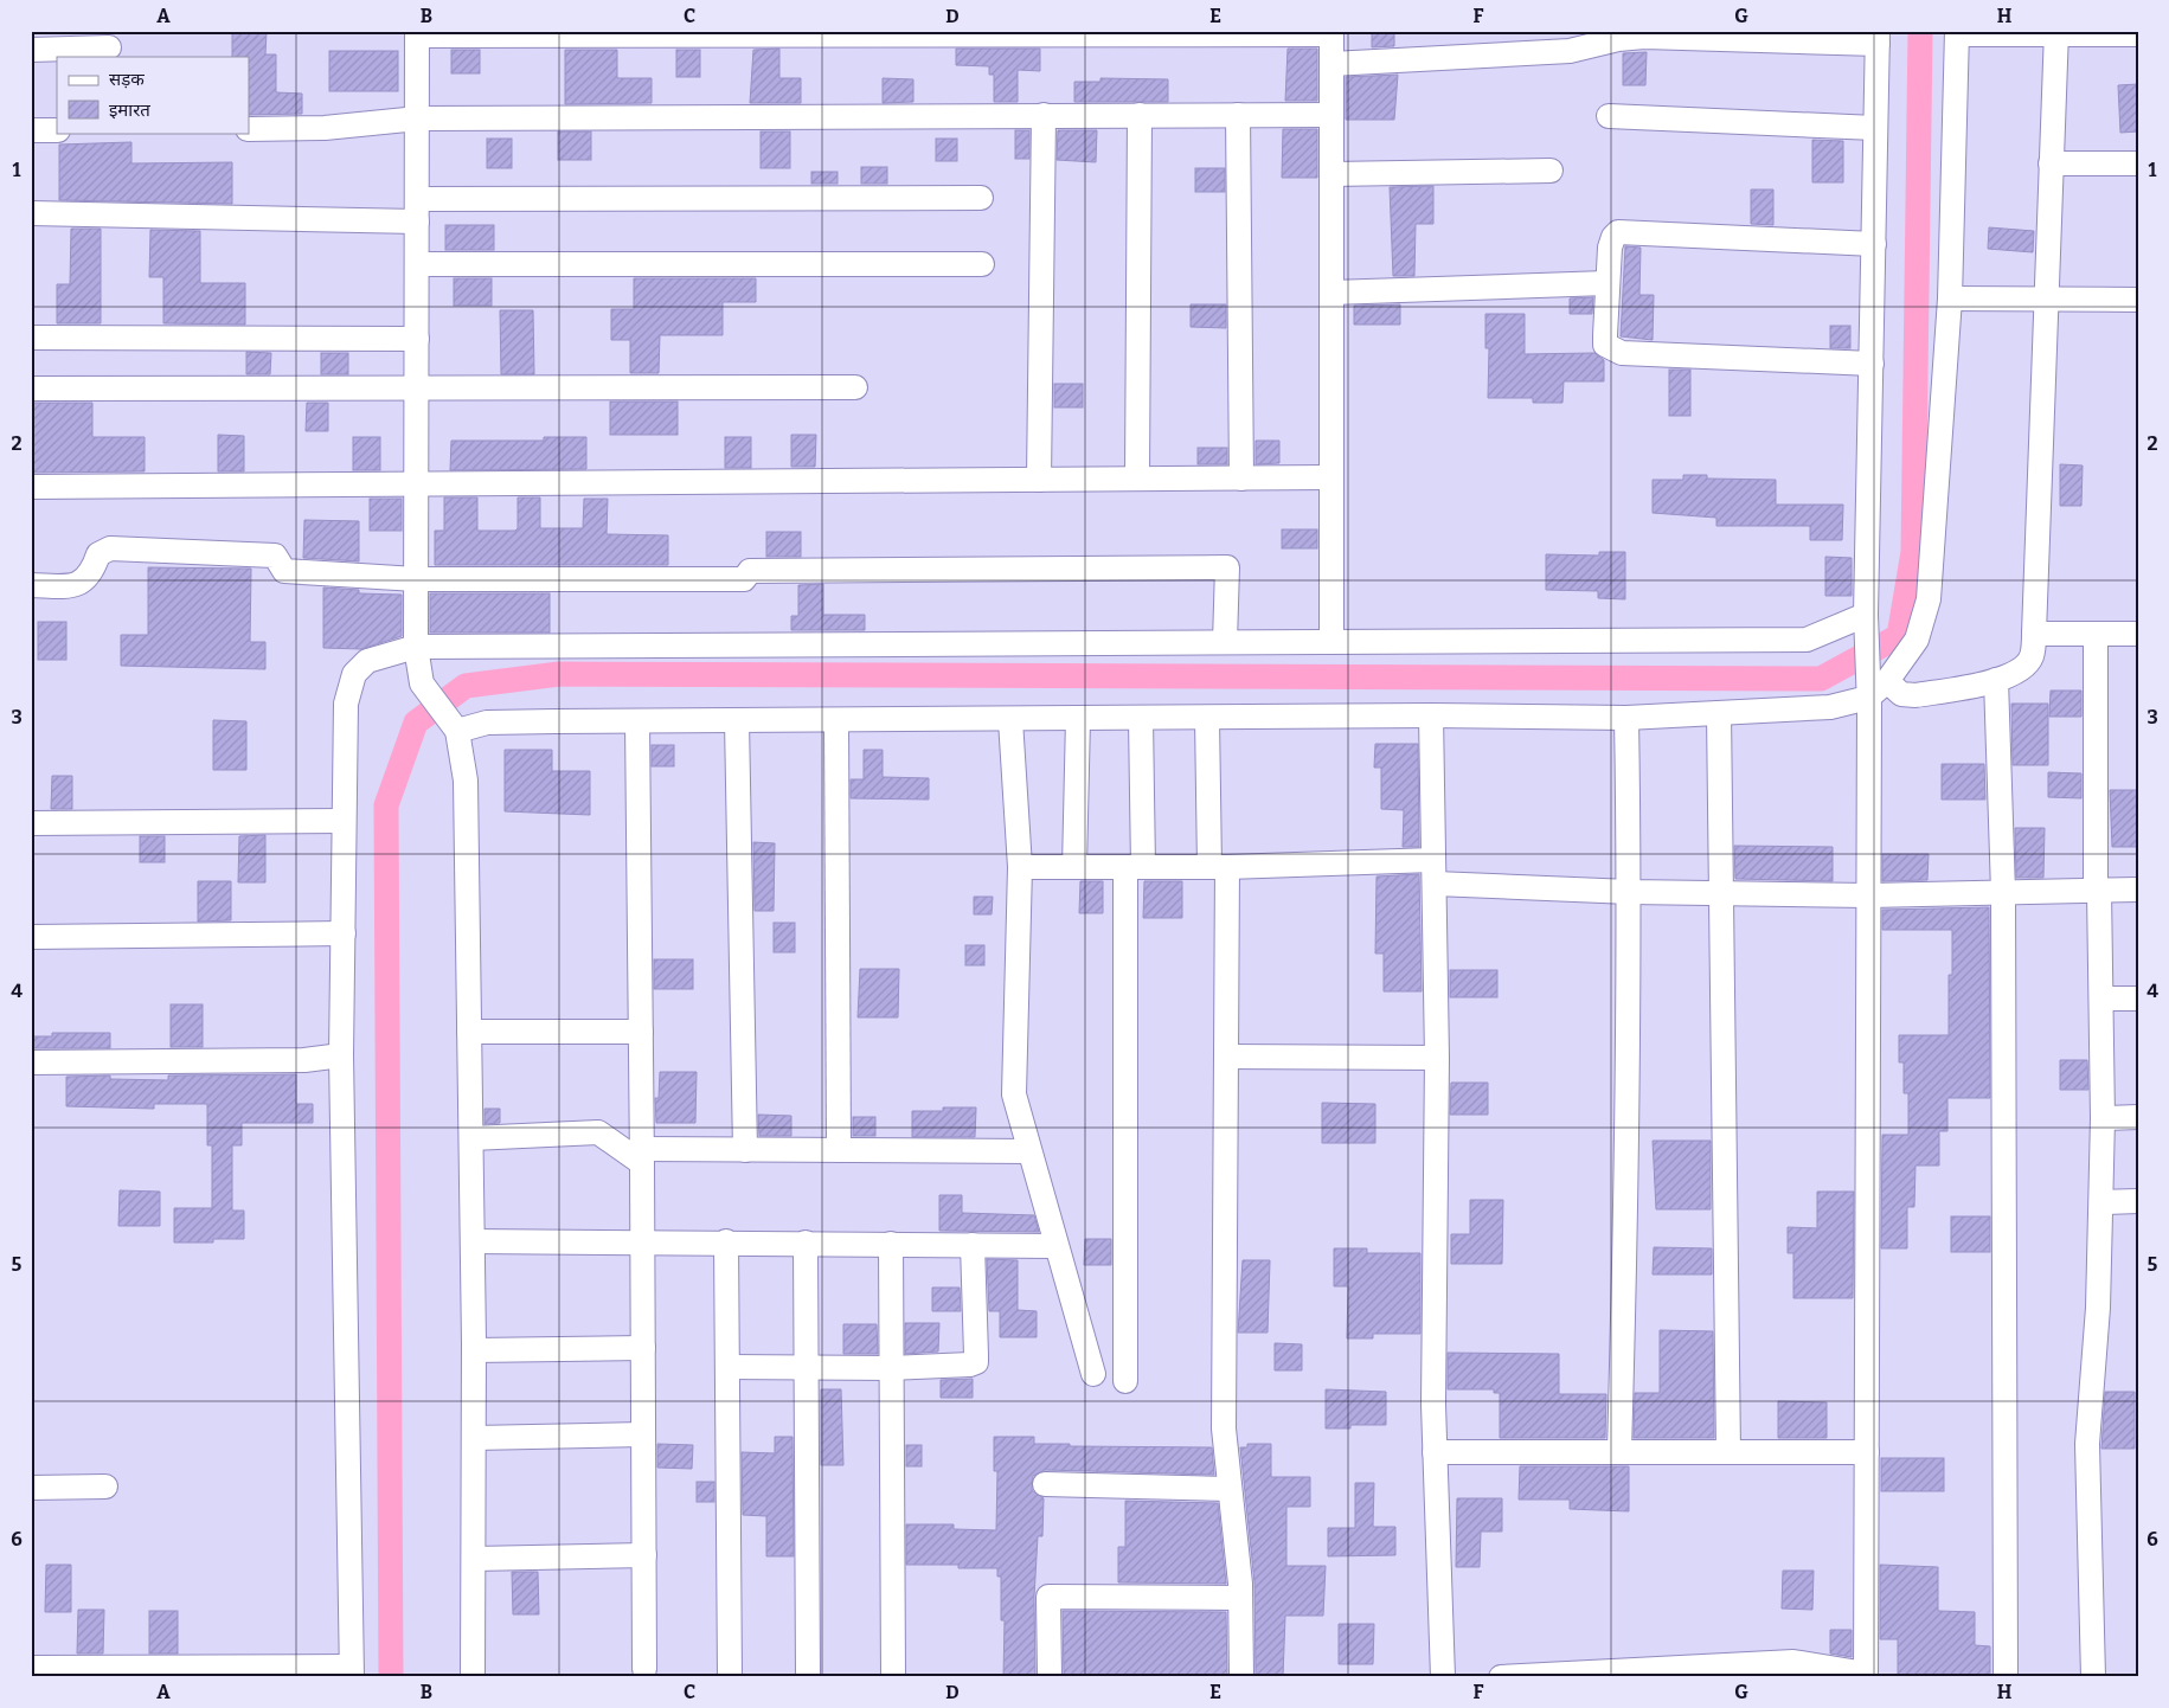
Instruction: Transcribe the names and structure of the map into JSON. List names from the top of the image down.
{
  "legend": ["सड़क", "इमारत"],
  "grid": {
    "columns": [
      "A",
      "B",
      "C",
      "D",
      "E",
      "F",
      "G",
      "H"
    ],
    "rows": [
      "1",
      "2",
      "3",
      "4",
      "5",
      "6"
    ]
  }
}
